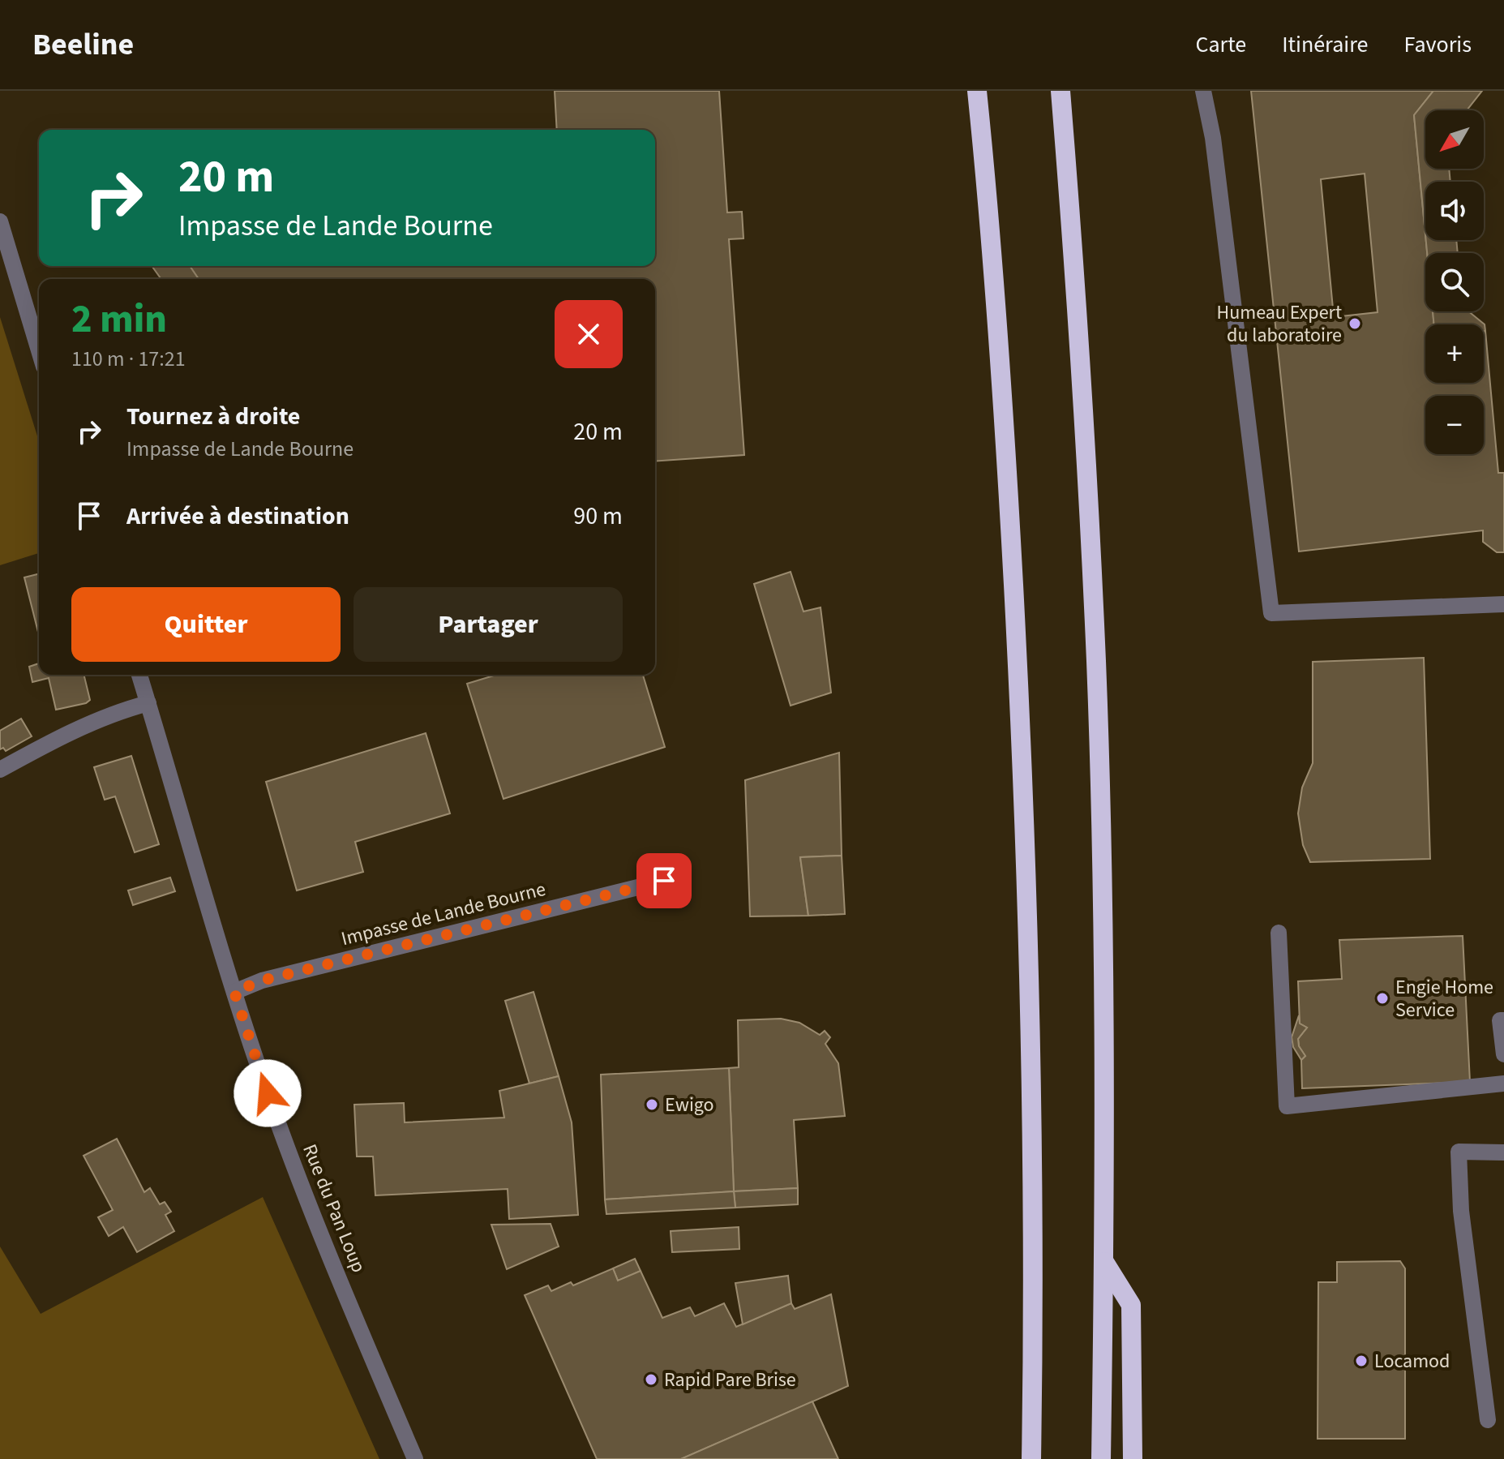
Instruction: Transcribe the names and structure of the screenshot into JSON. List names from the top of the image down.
{
  "streets": {
    "street": ["Impasse de Lande Bourne", "Rue du Pan Loup"]
  },
  "crossings": [
    ["Impasse de Lande Bourne", "Rue du Pan Loup"]
  ],
  "places": [
    "Humeau Expert du laboratoire",
    "Engie Home Service",
    "Ewigo",
    "Locamod",
    "Rapid Pare Brise"
  ],
  "north": "bottom left",
  "page": {
    "header": "Beeline",
    "nav": ["Carte", "Itinéraire", "Favoris"],
    "map_buttons": ["+", "−"],
    "turn": ["20 m", "Impasse de Lande Bourne"],
    "heading": ["2 min", "110 m · 17:21"],
    "list": [
      {
        "name": "Tournez à droite",
        "note": "Impasse de Lande Bourne",
        "value": "20 m"
      },
      {
        "name": "Arrivée à destination",
        "value": "90 m"
      }
    ],
    "buttons": ["Quitter", "Partager"]
  }
}
